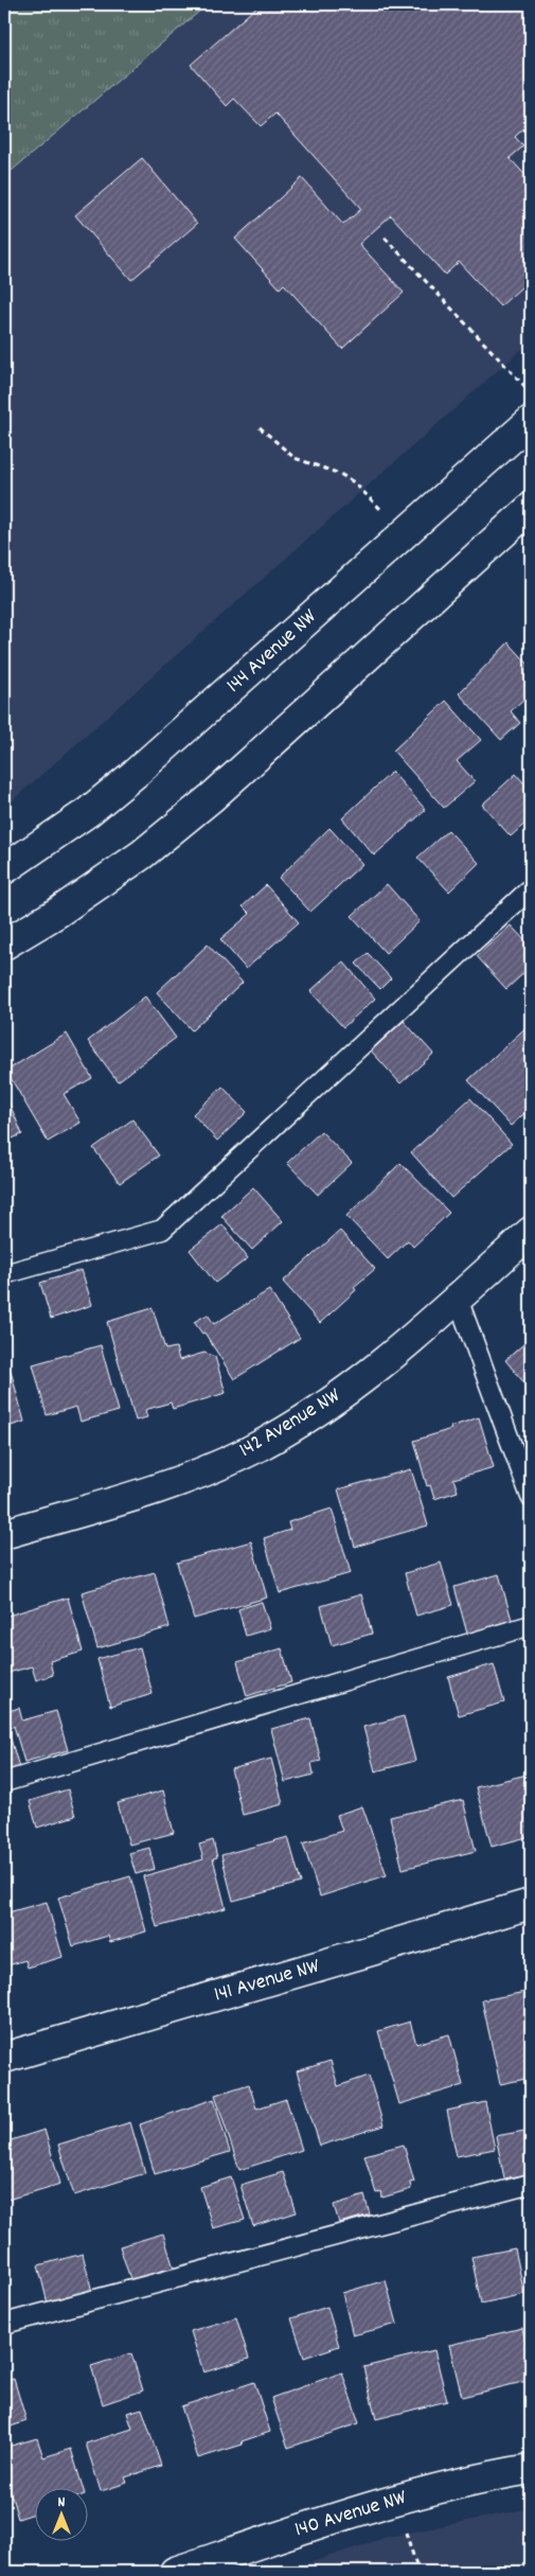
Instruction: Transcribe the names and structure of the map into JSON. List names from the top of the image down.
{
  "streets": {
    "street": [
      "144 Avenue NW",
      "142 Avenue NW",
      "141 Avenue NW",
      "140 Avenue NW"
    ]
  },
  "north": "top"
}
